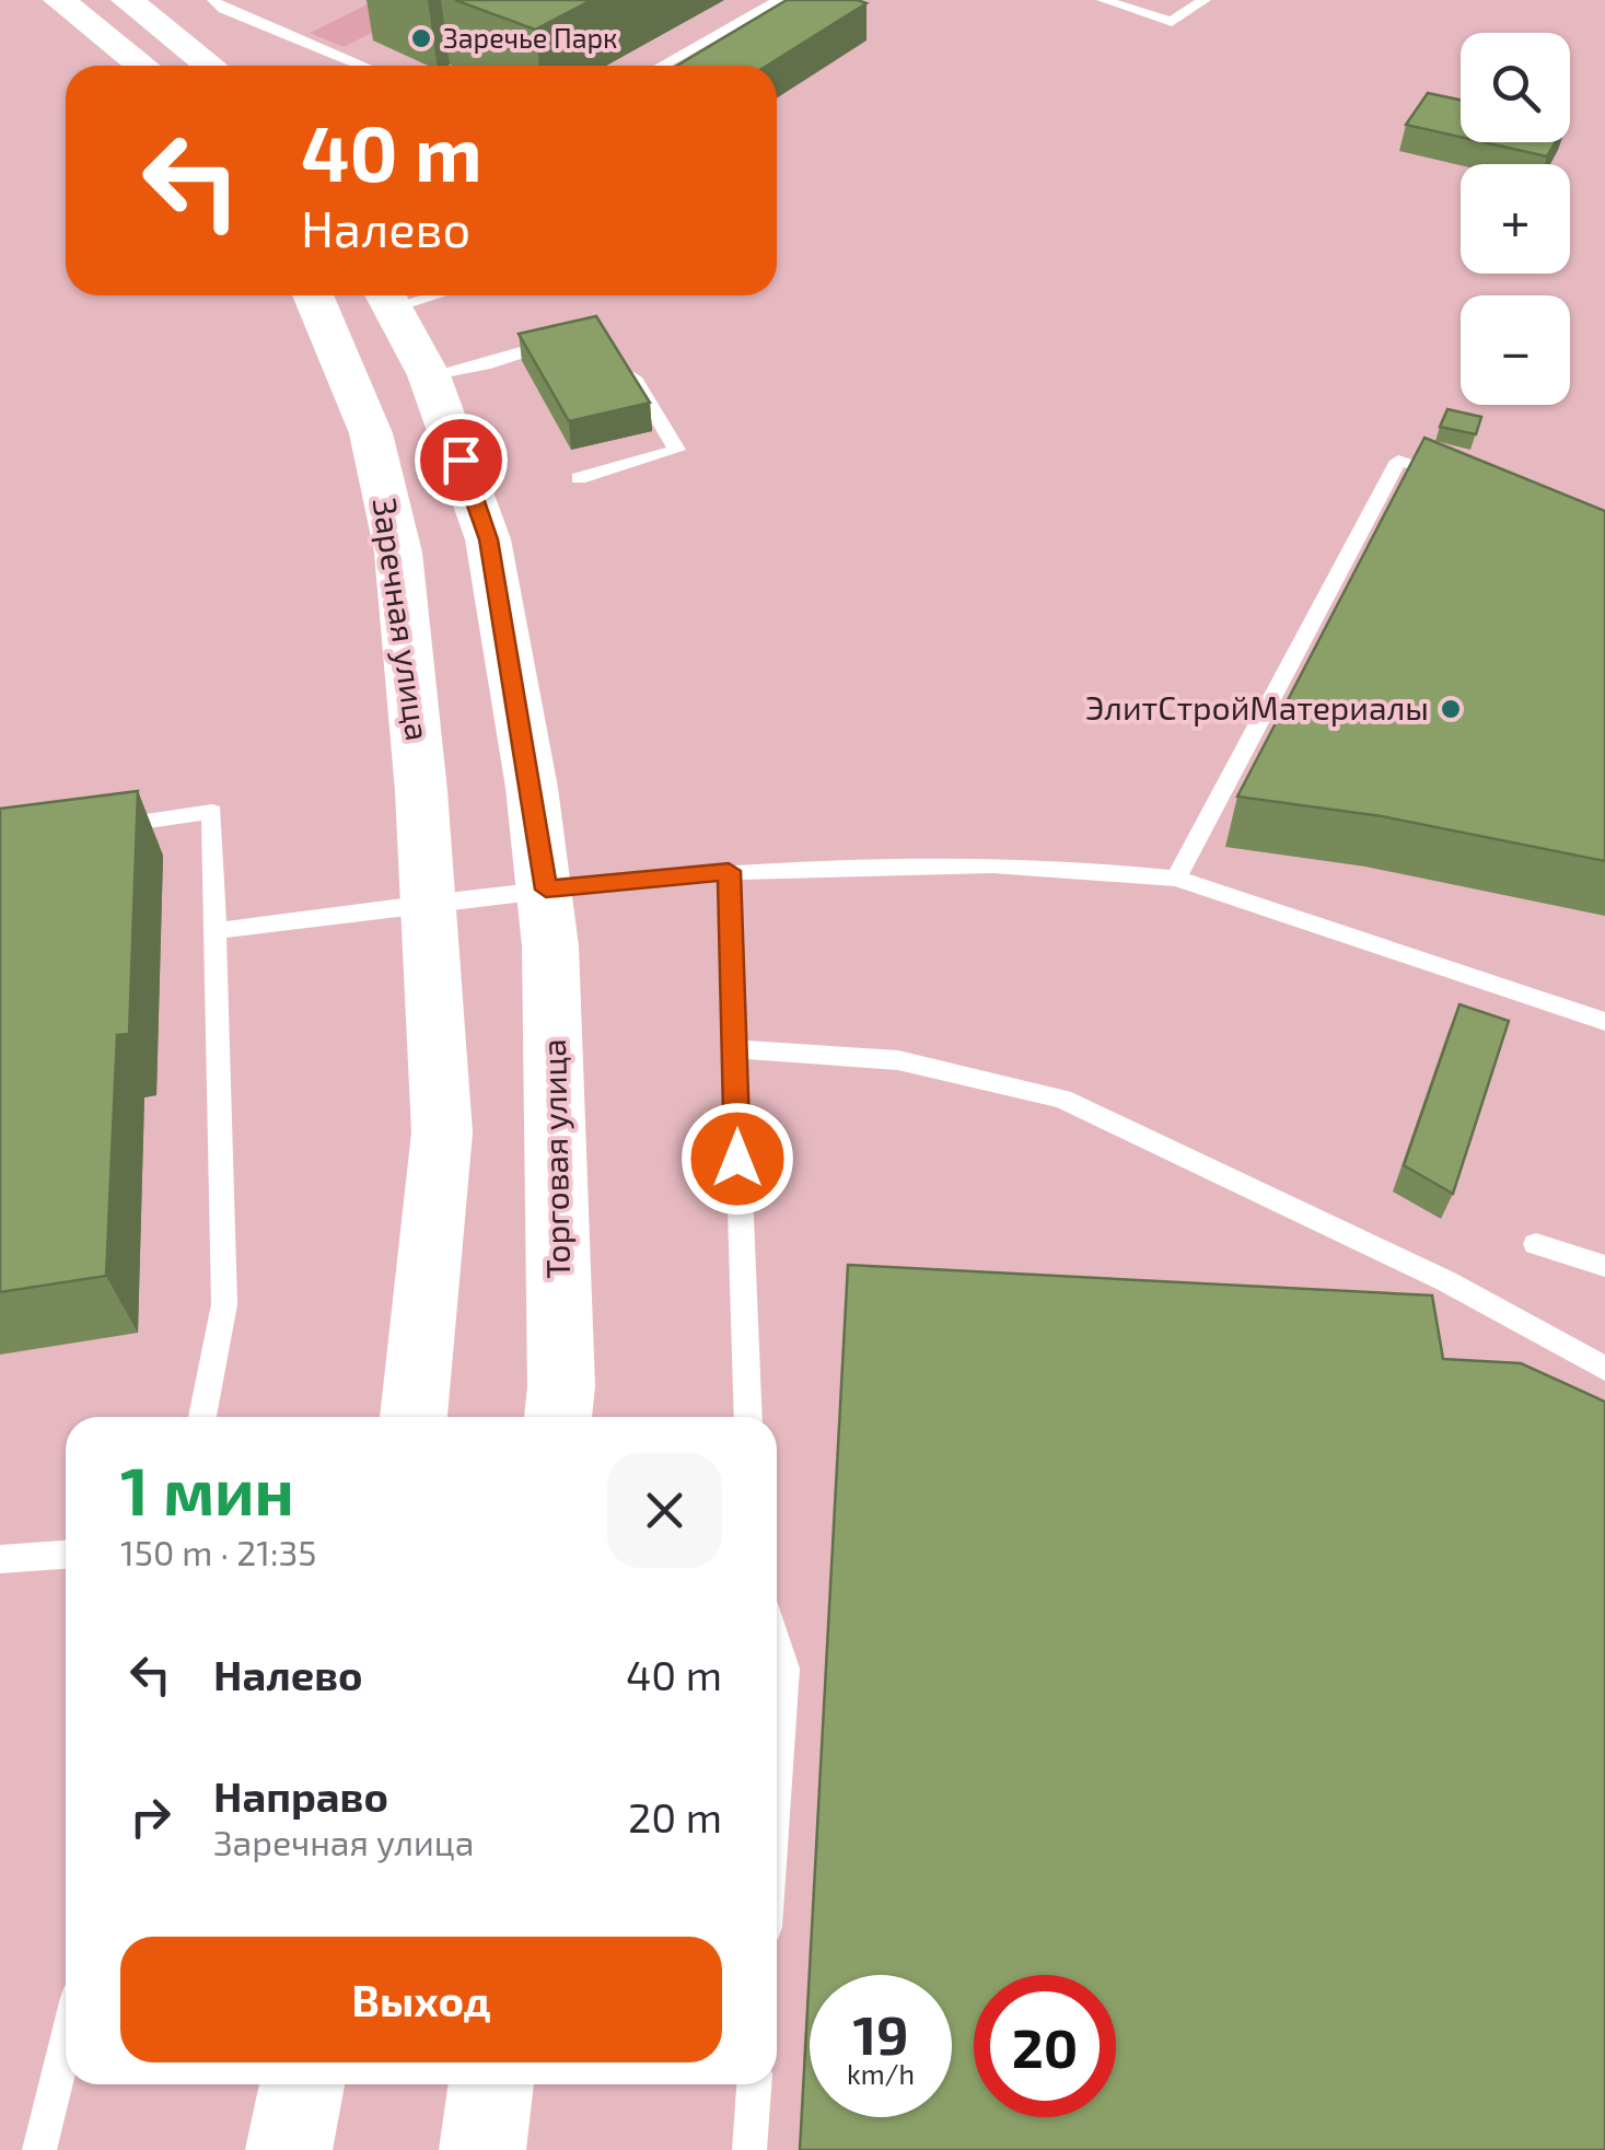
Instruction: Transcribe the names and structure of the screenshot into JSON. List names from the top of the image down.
{
  "streets": {
    "street": ["Заречная улица", "Торговая улица"]
  },
  "places": ["Заречье Парк", "ЭлитСтройМатериалы"],
  "page": {
    "map_buttons": ["+", "−"],
    "turn": ["40 m", "Налево"],
    "heading": ["1 мин", "150 m · 21:35"],
    "list": [
      {
        "name": "Налево",
        "value": "40 m"
      },
      {
        "name": "Направо",
        "note": "Заречная улица",
        "value": "20 m"
      }
    ],
    "buttons": "Выход",
    "speed": "19 km/h",
    "limit": "20"
  }
}
